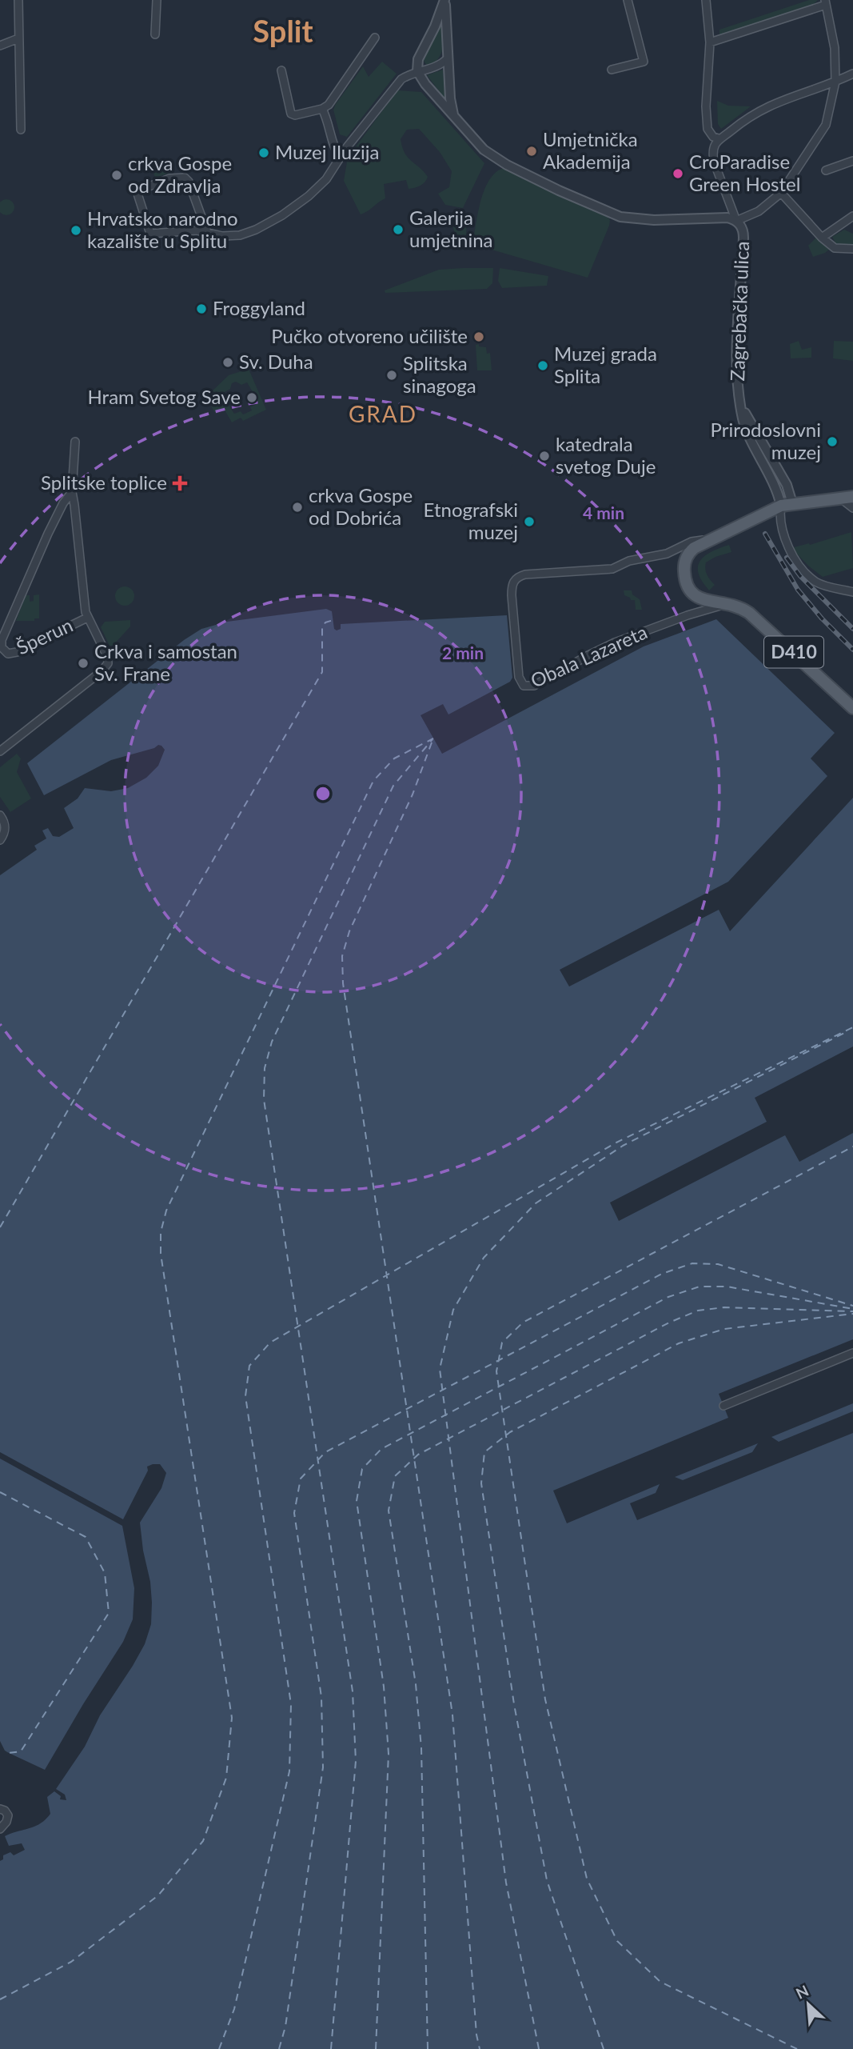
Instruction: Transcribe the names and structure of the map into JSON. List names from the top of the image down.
{
  "streets": {
    "main road": ["D410"],
    "street": ["Zagrebačka ulica", "Šperun", "Obala Lazareta"]
  },
  "crossings": [
    ["Zagrebačka ulica", "D410"],
    ["D410", "Obala Lazareta"]
  ],
  "districts": ["Split", "GRAD"],
  "places": {
    "other": [
      "Umjetnička Akademija",
      "Muzej Iluzija",
      "CroParadise Green Hostel",
      "crkva Gospe od Zdravlja",
      "Galerija umjetnina",
      "Hrvatsko narodno kazalište u Splitu",
      "Froggyland",
      "Pučko otvoreno učilište",
      "Sv. Duha",
      "Muzej grada Splita",
      "Splitska sinagoga",
      "Hram Svetog Save",
      "Prirodoslovni muzej",
      "katedrala svetog Duje",
      "crkva Gospe od Dobrića",
      "Etnografski muzej",
      "Crkva i samostan Sv. Frane"
    ],
    "health": ["Splitske toplice"]
  },
  "north": "top left",
  "rings": ["4 min", "2 min"]
}
